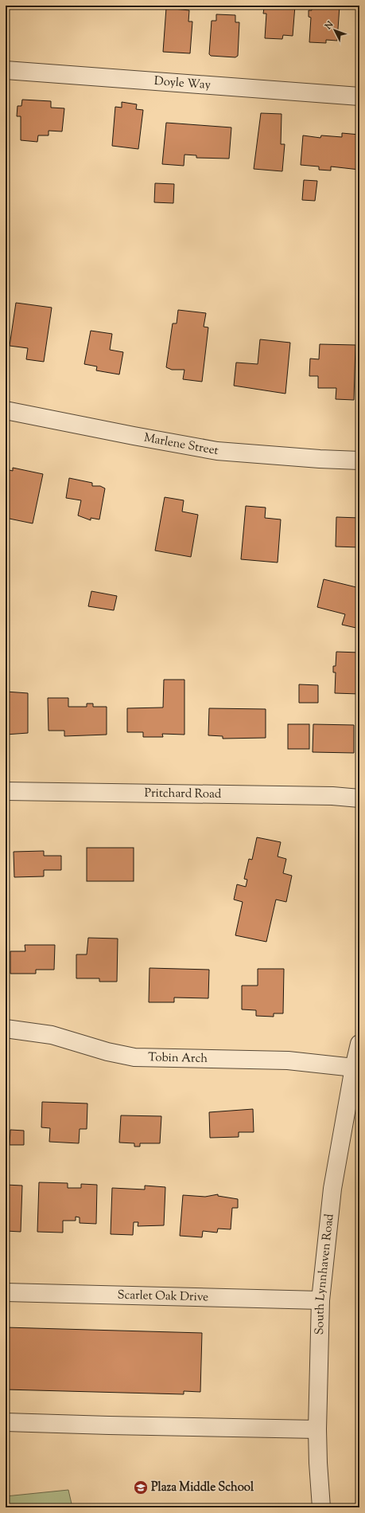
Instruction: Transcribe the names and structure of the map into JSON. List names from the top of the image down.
{
  "streets": {
    "street": [
      "Doyle Way",
      "Marlene Street",
      "Pritchard Road",
      "Tobin Arch",
      "South Lynnhaven Road",
      "Scarlet Oak Drive"
    ]
  },
  "crossings": [
    ["Tobin Arch", "South Lynnhaven Road"],
    ["South Lynnhaven Road", "Scarlet Oak Drive"]
  ],
  "places": {
    "school or university": ["Plaza Middle School"]
  },
  "north": "top left"
}
